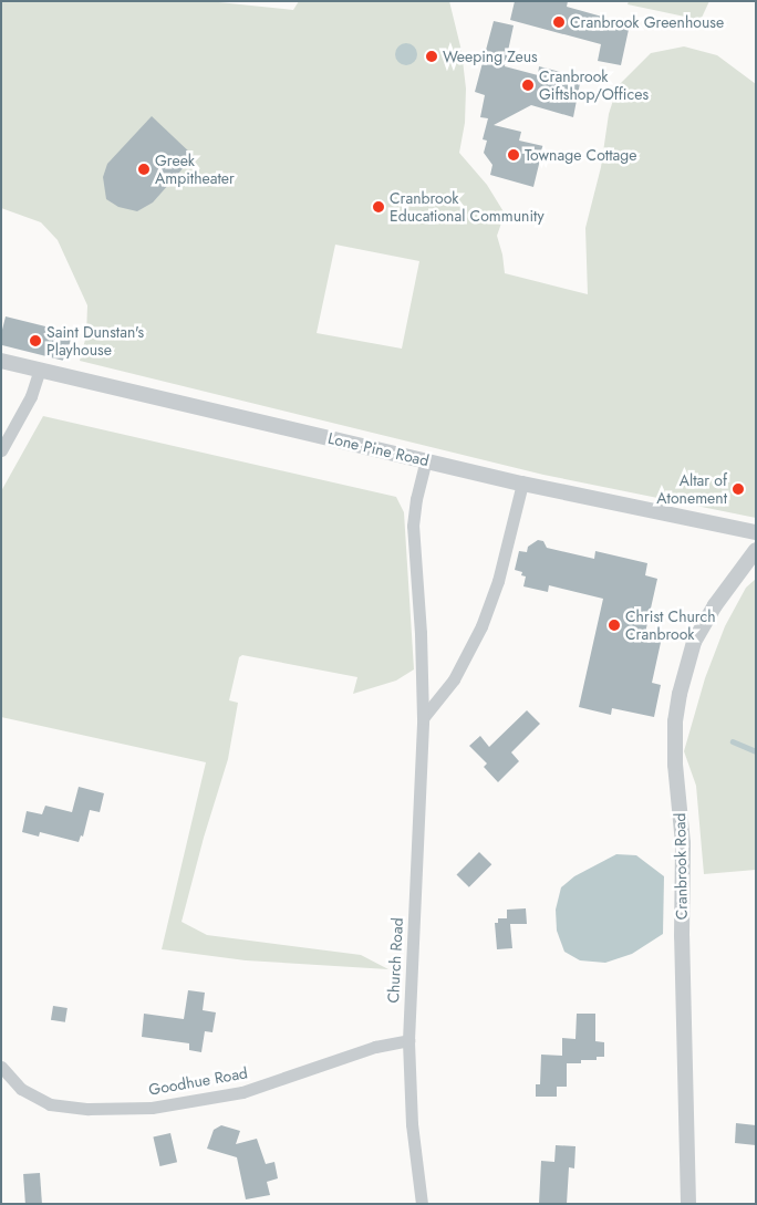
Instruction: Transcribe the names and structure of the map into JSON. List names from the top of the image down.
{
  "streets": {
    "street": [
      "Lone Pine Road",
      "Cranbrook Road",
      "Church Road",
      "Goodhue Road"
    ]
  },
  "crossings": [
    ["Lone Pine Road", "Church Road"],
    ["Church Road", "Goodhue Road"]
  ],
  "places": [
    "Cranbrook Greenhouse",
    "Weeping Zeus",
    "Cranbrook Giftshop/Offices",
    "Townage Cottage",
    "Greek Ampitheater",
    "Cranbrook Educational Community",
    "Saint Dunstan's Playhouse",
    "Altar of Atonement",
    "Christ Church Cranbrook"
  ]
}
